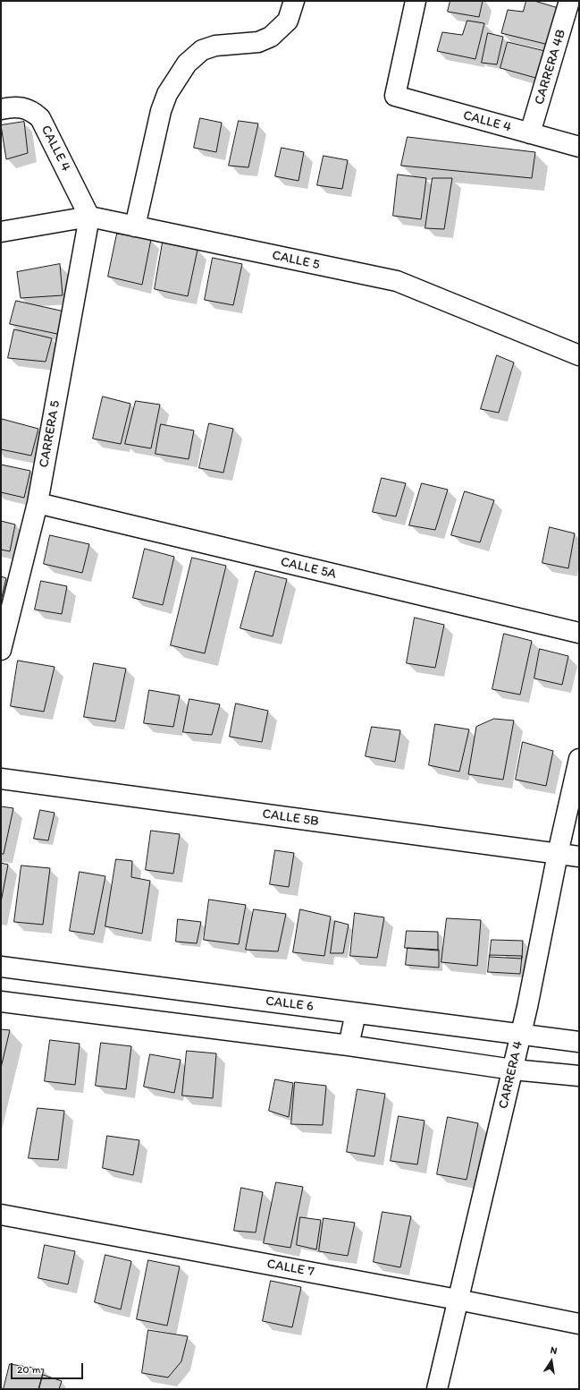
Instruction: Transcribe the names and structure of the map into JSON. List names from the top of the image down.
{
  "streets": {
    "street": [
      "CARRERA 4B",
      "CALLE 4",
      "CALLE 5",
      "CARRERA 5",
      "CALLE 5A",
      "CALLE 5B",
      "CALLE 6",
      "CARRERA 4",
      "CALLE 7"
    ]
  },
  "crossings": [
    ["CARRERA 4B", "CALLE 4"],
    ["CALLE 4", "CALLE 5"],
    ["CALLE 4", "CARRERA 5"],
    ["CALLE 5", "CARRERA 5"],
    ["CARRERA 5", "CALLE 5A"],
    ["CALLE 5B", "CARRERA 4"],
    ["CALLE 6", "CARRERA 4"],
    ["CARRERA 4", "CALLE 7"]
  ],
  "scale_bar": "20 m",
  "north": "top"
}
